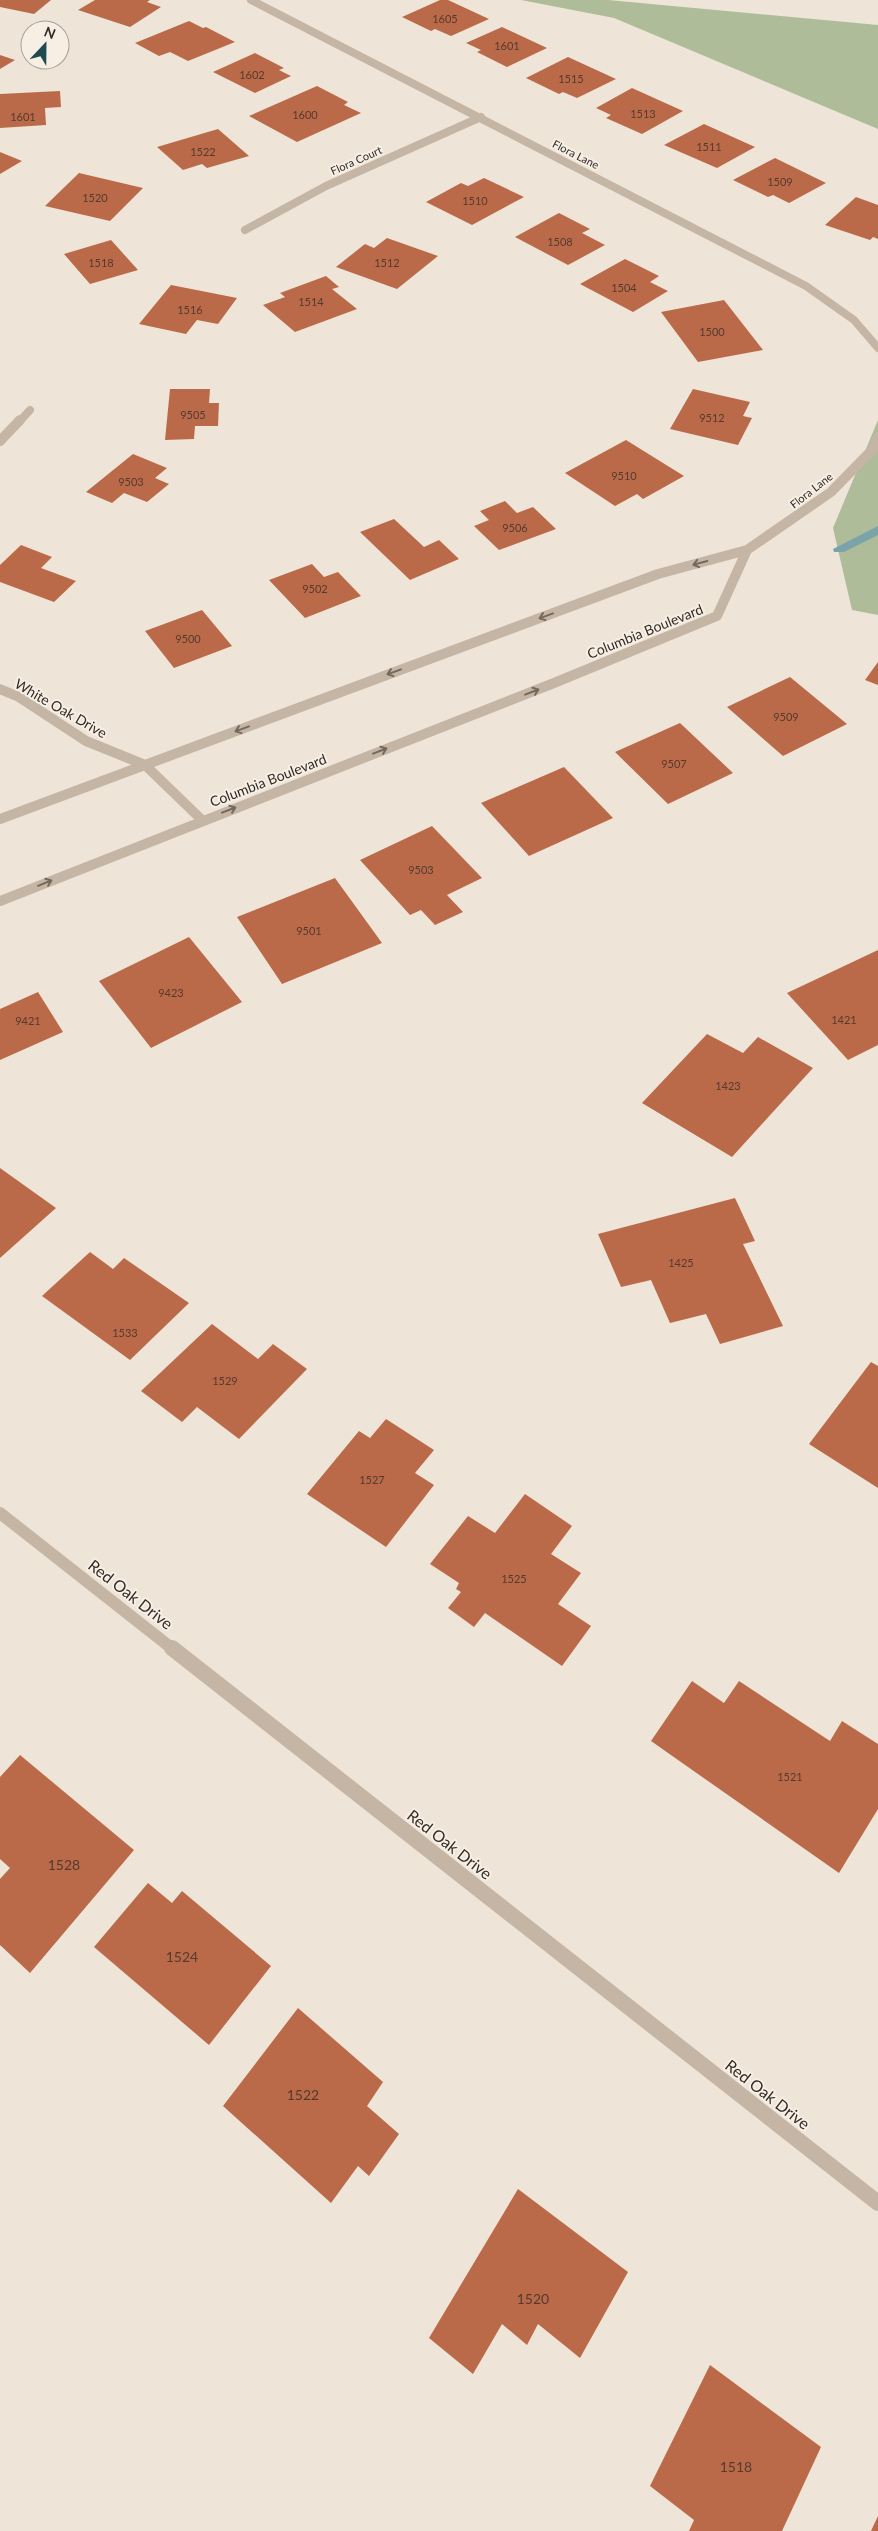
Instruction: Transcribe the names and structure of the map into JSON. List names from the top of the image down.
{
  "streets": {
    "street": [
      "Flora Lane",
      "Flora Court",
      "Columbia Boulevard",
      "White Oak Drive",
      "Red Oak Drive"
    ]
  },
  "crossings": [
    ["Flora Lane", "Flora Court"],
    ["Flora Lane", "Columbia Boulevard"],
    ["Columbia Boulevard", "White Oak Drive"]
  ],
  "house_numbers": [
    "1605",
    "1601",
    "1602",
    "1515",
    "1513",
    "1600",
    "1601",
    "1511",
    "1522",
    "1509",
    "1520",
    "1510",
    "1508",
    "1518",
    "1512",
    "1504",
    "1514",
    "1516",
    "1500",
    "9505",
    "9512",
    "9510",
    "9503",
    "9506",
    "9502",
    "9500",
    "9509",
    "9507",
    "9503",
    "9501",
    "9423",
    "1421",
    "9421",
    "1423",
    "1425",
    "1533",
    "1529",
    "1527",
    "1525",
    "1521",
    "1528",
    "1524",
    "1522",
    "1520",
    "1518"
  ],
  "north": "top"
}
